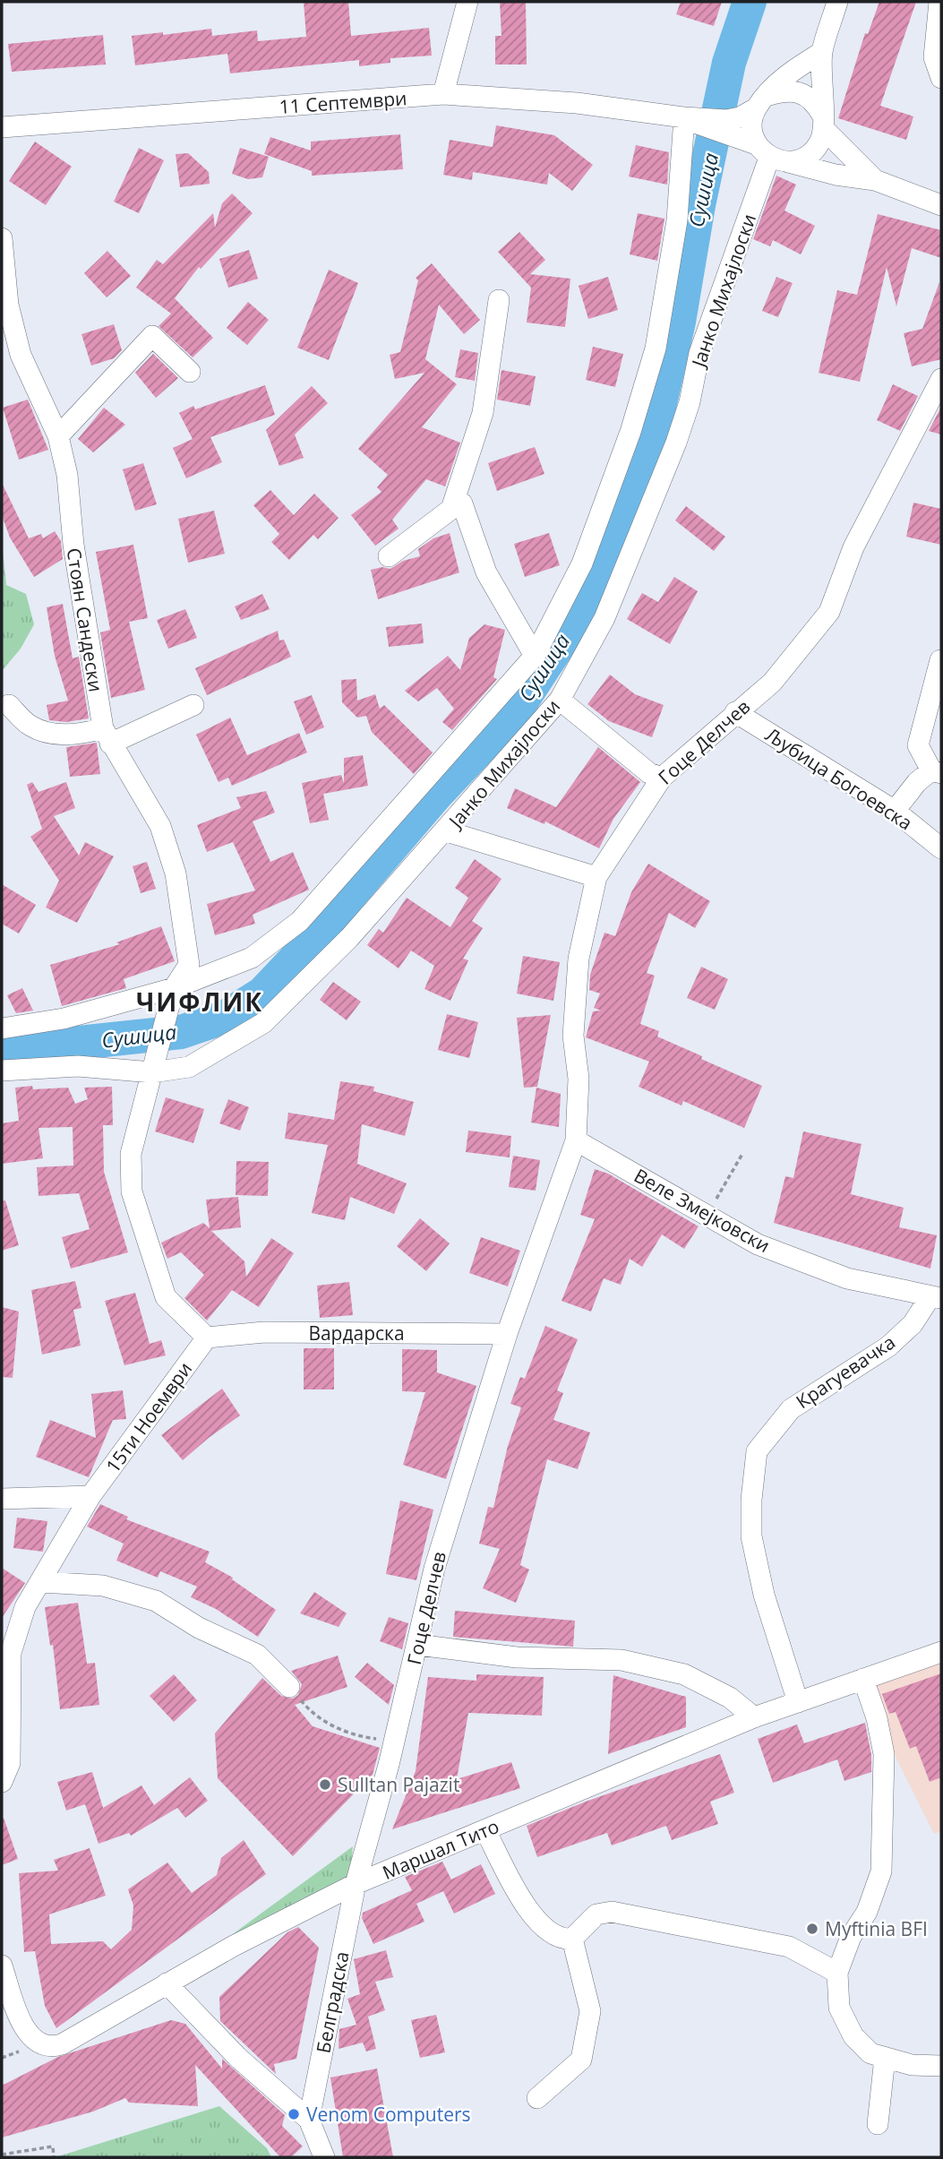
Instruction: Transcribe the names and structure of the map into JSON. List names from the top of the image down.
{
  "streets": {
    "street": [
      "11 Септември",
      "Јанко Михајлоски",
      "Стоян Сандески",
      "Гоце Делчев",
      "Љубица Богоевска",
      "Веле Змејковски",
      "Вардарска",
      "Крагуевачка",
      "15ти Ноември",
      "Маршал Тито",
      "Белградска"
    ]
  },
  "crossings": [
    ["11 Септември", "Јанко Михајлоски"],
    ["Јанко Михајлоски", "Стоян Сандески"],
    ["Стоян Сандески", "Вардарска"],
    ["Стоян Сандески", "15ти Ноември"],
    ["Гоце Делчев", "Љубица Богоевска"],
    ["Гоце Делчев", "Веле Змејковски"],
    ["Гоце Делчев", "Вардарска"],
    ["Гоце Делчев", "Маршал Тито"],
    ["Гоце Делчев", "Белградска"],
    ["Веле Змејковски", "Крагуевачка"],
    ["Вардарска", "15ти Ноември"],
    ["Крагуевачка", "Маршал Тито"],
    ["Маршал Тито", "Белградска"]
  ],
  "districts": ["ЧИФЛИК"],
  "water": ["Сушица"],
  "places": ["Sulltan Pajazit", "Myftinia BFI", "Venom Computers"]
}
